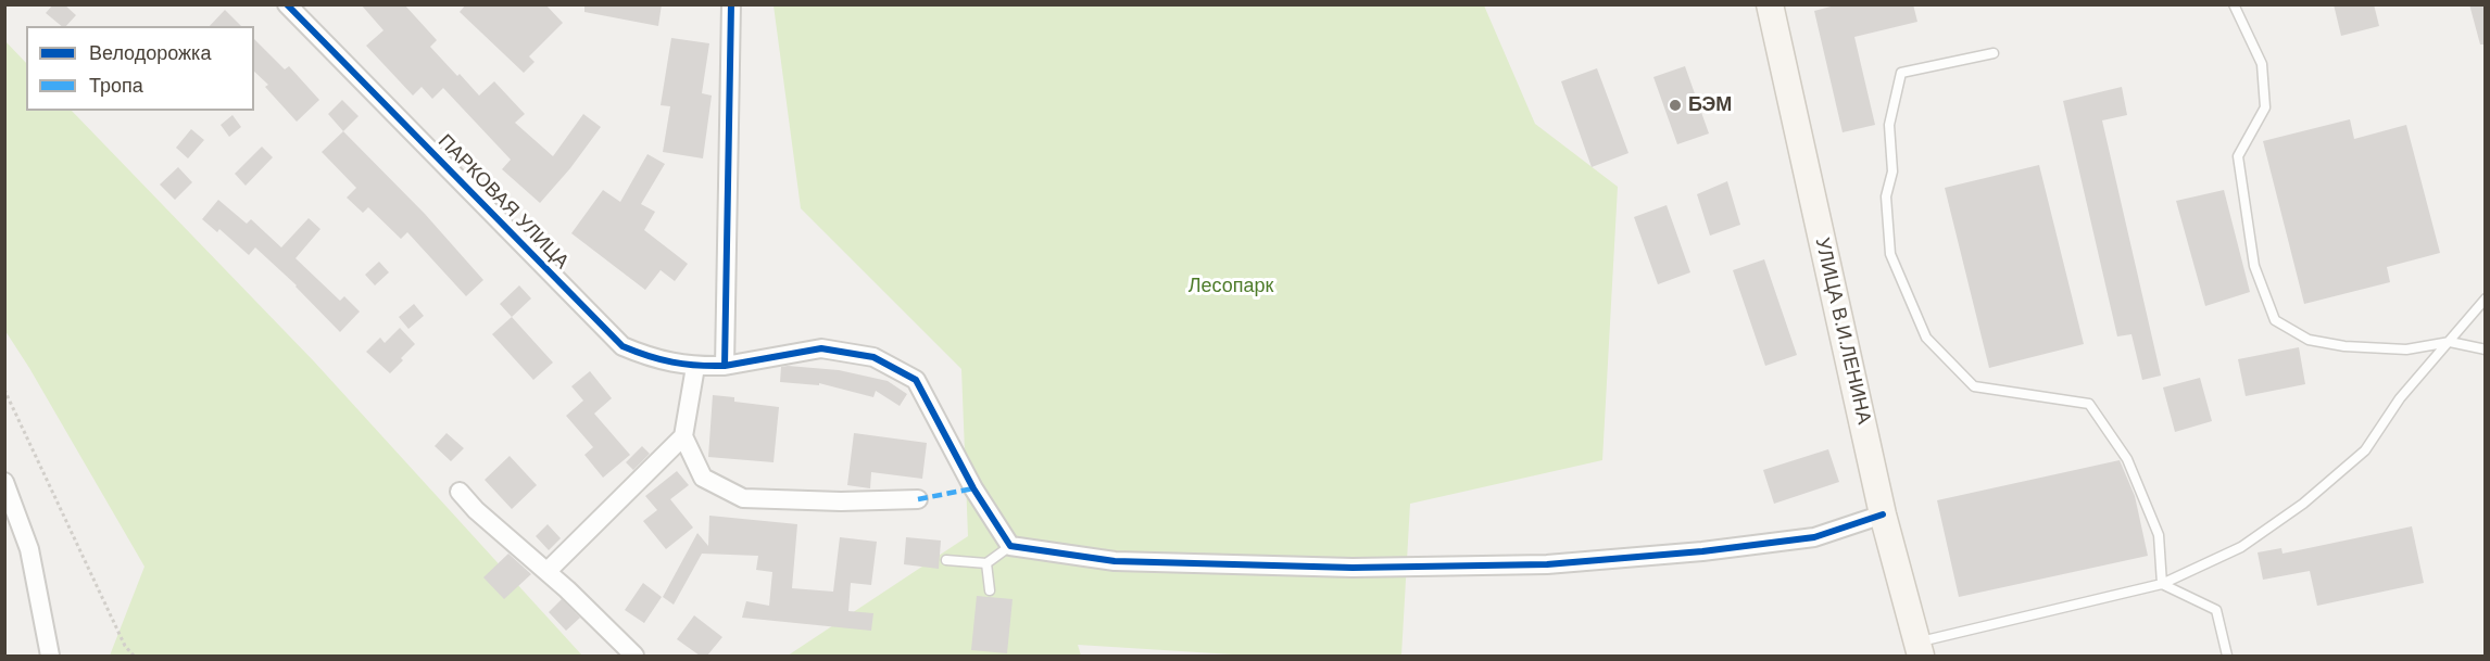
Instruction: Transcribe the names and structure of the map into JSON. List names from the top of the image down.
{
  "streets": {
    "main road": ["УЛИЦА В.И.ЛЕНИНА"],
    "street": ["ПАРКОВАЯ УЛИЦА"]
  },
  "parks": ["Лесопарк"],
  "places": ["БЭМ"],
  "legend": ["Велодорожка", "Тропа"]
}
